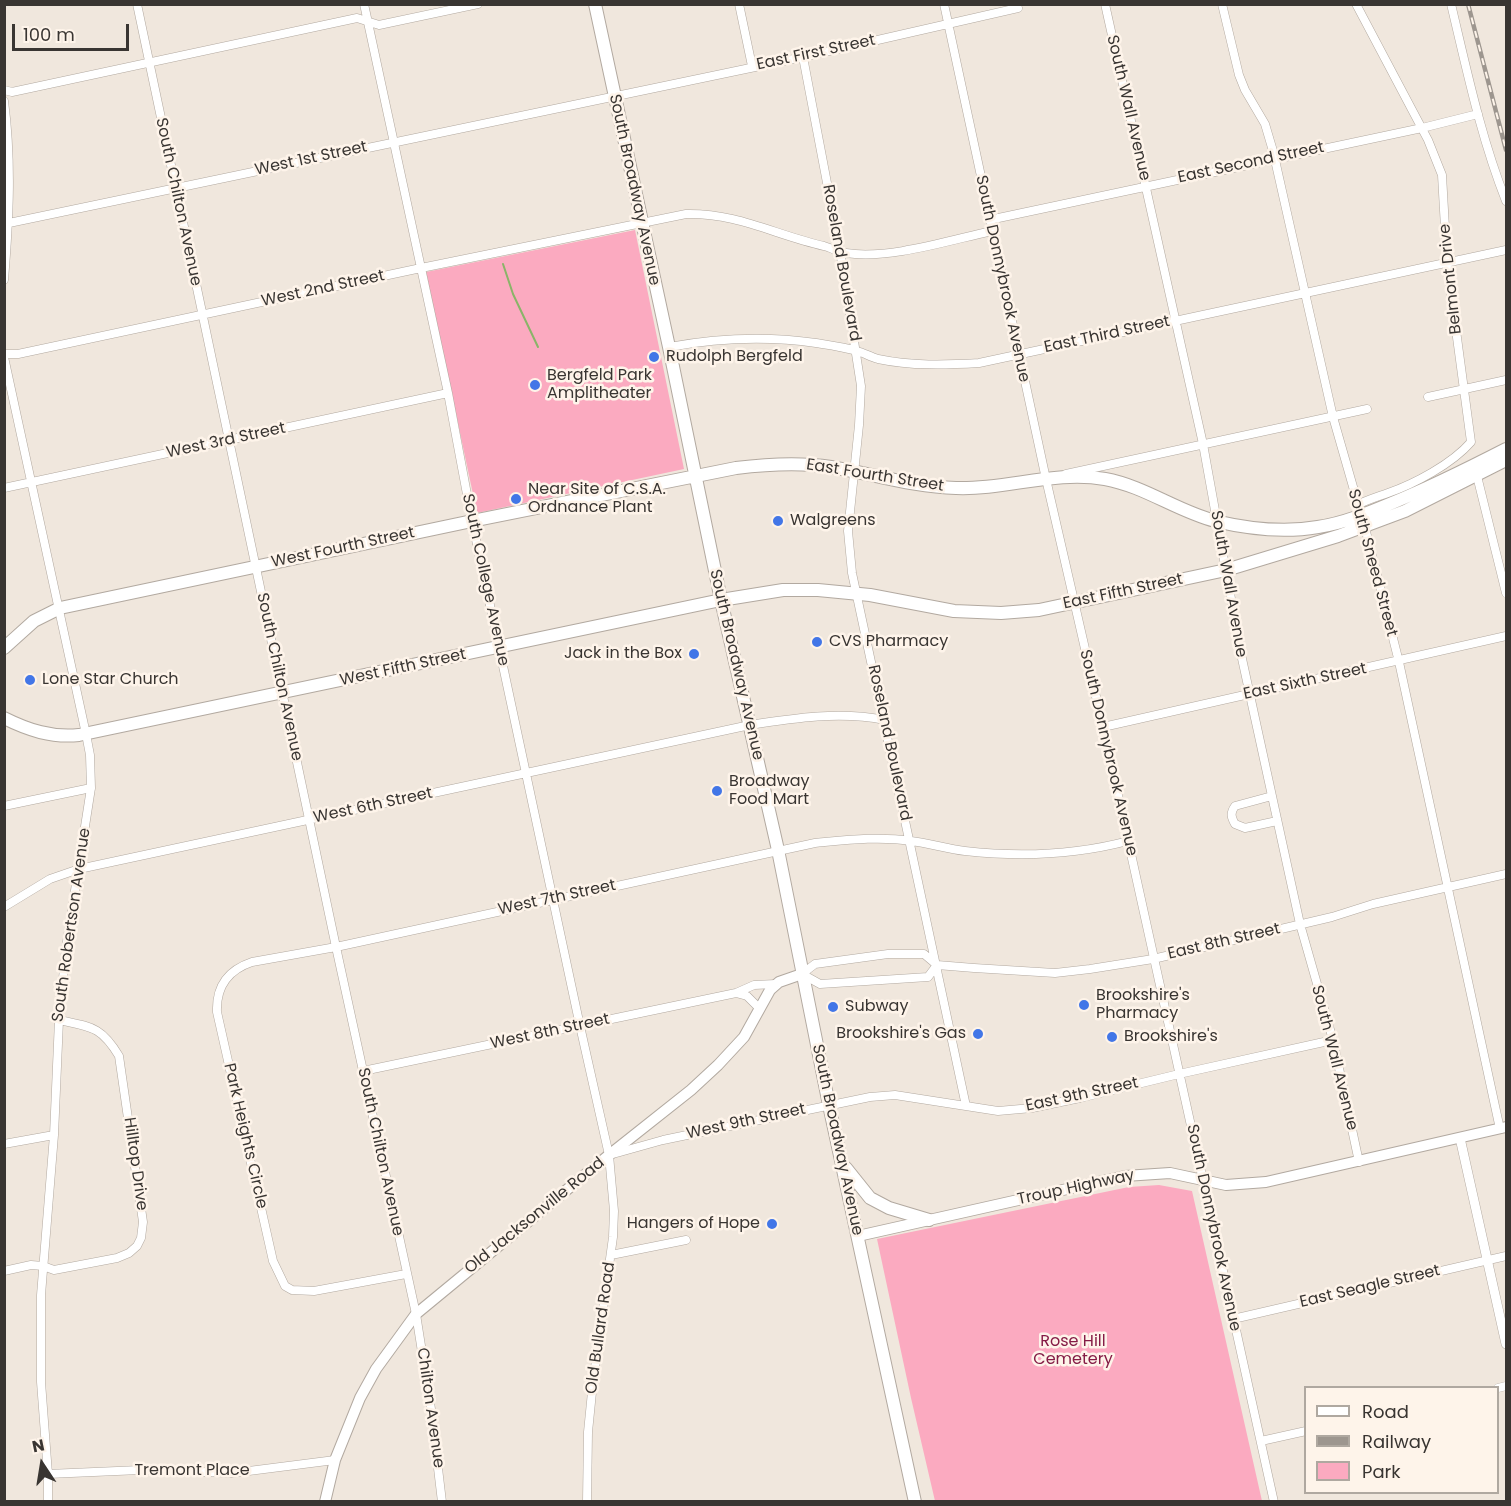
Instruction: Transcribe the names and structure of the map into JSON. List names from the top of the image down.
{
  "streets": {
    "main road": [
      "South Broadway Avenue",
      "East Fourth Street",
      "West Fourth Street",
      "East Fifth Street",
      "West Fifth Street",
      "Troup Highway",
      "Old Jacksonville Road"
    ],
    "street": [
      "East First Street",
      "South Wall Avenue",
      "West 1st Street",
      "East Second Street",
      "South Chilton Avenue",
      "Roseland Boulevard",
      "South Donnybrook Avenue",
      "Belmont Drive",
      "West 2nd Street",
      "East Third Street",
      "West 3rd Street",
      "South Sneed Street",
      "South College Avenue",
      "East Sixth Street",
      "West 6th Street",
      "West 7th Street",
      "South Robertson Avenue",
      "East 8th Street",
      "West 8th Street",
      "East 9th Street",
      "West 9th Street",
      "Park Heights Circle",
      "Hilltop Drive",
      "East Seagle Street",
      "Old Bullard Road",
      "Chilton Avenue",
      "Tremont Place"
    ]
  },
  "crossings": [
    ["East First Street", "West 1st Street"],
    ["East First Street", "South Broadway Avenue"],
    ["East First Street", "Roseland Boulevard"],
    ["East First Street", "South Donnybrook Avenue"],
    ["South Wall Avenue", "East Second Street"],
    ["South Wall Avenue", "East Third Street"],
    ["South Wall Avenue", "East Fourth Street"],
    ["South Wall Avenue", "East Fifth Street"],
    ["South Wall Avenue", "East Sixth Street"],
    ["South Wall Avenue", "East 8th Street"],
    ["South Wall Avenue", "East 9th Street"],
    ["South Wall Avenue", "Troup Highway"],
    ["West 1st Street", "South Broadway Avenue"],
    ["West 1st Street", "South Chilton Avenue"],
    ["West 1st Street", "South College Avenue"],
    ["East Second Street", "South Donnybrook Avenue"],
    ["East Second Street", "Belmont Drive"],
    ["East Second Street", "South Sneed Street"],
    ["South Broadway Avenue", "West 2nd Street"],
    ["South Broadway Avenue", "East Third Street"],
    ["South Broadway Avenue", "East Fourth Street"],
    ["South Broadway Avenue", "West Fourth Street"],
    ["South Broadway Avenue", "East Fifth Street"],
    ["South Broadway Avenue", "West Fifth Street"],
    ["South Broadway Avenue", "West 6th Street"],
    ["South Broadway Avenue", "West 7th Street"],
    ["South Broadway Avenue", "East 8th Street"],
    ["South Broadway Avenue", "East 9th Street"],
    ["South Broadway Avenue", "West 9th Street"],
    ["South Broadway Avenue", "Troup Highway"],
    ["South Chilton Avenue", "West 2nd Street"],
    ["South Chilton Avenue", "West 3rd Street"],
    ["South Chilton Avenue", "West Fourth Street"],
    ["South Chilton Avenue", "West Fifth Street"],
    ["South Chilton Avenue", "West 6th Street"],
    ["South Chilton Avenue", "West 7th Street"],
    ["South Chilton Avenue", "West 8th Street"],
    ["South Chilton Avenue", "Park Heights Circle"],
    ["South Chilton Avenue", "Old Jacksonville Road"],
    ["South Chilton Avenue", "Chilton Avenue"],
    ["Roseland Boulevard", "East Third Street"],
    ["Roseland Boulevard", "East Fourth Street"],
    ["Roseland Boulevard", "East Fifth Street"],
    ["Roseland Boulevard", "West 6th Street"],
    ["Roseland Boulevard", "West 7th Street"],
    ["Roseland Boulevard", "East 8th Street"],
    ["Roseland Boulevard", "East 9th Street"],
    ["South Donnybrook Avenue", "East Third Street"],
    ["South Donnybrook Avenue", "East Fourth Street"],
    ["South Donnybrook Avenue", "East Fifth Street"],
    ["South Donnybrook Avenue", "East Sixth Street"],
    ["South Donnybrook Avenue", "West 7th Street"],
    ["South Donnybrook Avenue", "East 8th Street"],
    ["South Donnybrook Avenue", "East 9th Street"],
    ["South Donnybrook Avenue", "Troup Highway"],
    ["South Donnybrook Avenue", "East Seagle Street"],
    ["Belmont Drive", "East Third Street"],
    ["Belmont Drive", "South Sneed Street"],
    ["Belmont Drive", "East Fifth Street"],
    ["West 2nd Street", "South College Avenue"],
    ["West 2nd Street", "South Robertson Avenue"],
    ["East Third Street", "South Sneed Street"],
    ["West 3rd Street", "South College Avenue"],
    ["West 3rd Street", "South Robertson Avenue"],
    ["East Fourth Street", "West Fourth Street"],
    ["East Fourth Street", "South Sneed Street"],
    ["East Fourth Street", "East Fifth Street"],
    ["West Fourth Street", "South College Avenue"],
    ["West Fourth Street", "South Robertson Avenue"],
    ["South Sneed Street", "East Fifth Street"],
    ["South Sneed Street", "East Sixth Street"],
    ["South Sneed Street", "East 8th Street"],
    ["South Sneed Street", "Troup Highway"],
    ["South College Avenue", "West Fifth Street"],
    ["South College Avenue", "West 6th Street"],
    ["South College Avenue", "West 7th Street"],
    ["South College Avenue", "West 8th Street"],
    ["South College Avenue", "West 9th Street"],
    ["South College Avenue", "Old Jacksonville Road"],
    ["South College Avenue", "Old Bullard Road"],
    ["East Fifth Street", "West Fifth Street"],
    ["West Fifth Street", "South Robertson Avenue"],
    ["West 6th Street", "South Robertson Avenue"],
    ["West 7th Street", "Park Heights Circle"],
    ["South Robertson Avenue", "Hilltop Drive"],
    ["South Robertson Avenue", "Tremont Place"],
    ["West 8th Street", "Old Jacksonville Road"],
    ["East 9th Street", "West 9th Street"],
    ["West 9th Street", "Old Jacksonville Road"],
    ["West 9th Street", "Old Bullard Road"],
    ["Old Jacksonville Road", "Old Bullard Road"],
    ["Old Jacksonville Road", "Chilton Avenue"],
    ["Old Jacksonville Road", "Tremont Place"]
  ],
  "parks": ["Rose Hill Cemetery"],
  "places": [
    "Rudolph Bergfeld",
    "Bergfeld Park Amplitheater",
    "Near Site of C.S.A. Ordnance Plant",
    "Walgreens",
    "CVS Pharmacy",
    "Jack in the Box",
    "Lone Star Church",
    "Broadway Food Mart",
    "Brookshire's Pharmacy",
    "Subway",
    "Brookshire's Gas",
    "Brookshire's",
    "Hangers of Hope"
  ],
  "legend": ["Road", "Railway", "Park"],
  "scale_bar": "100 m",
  "north": "top"
}
